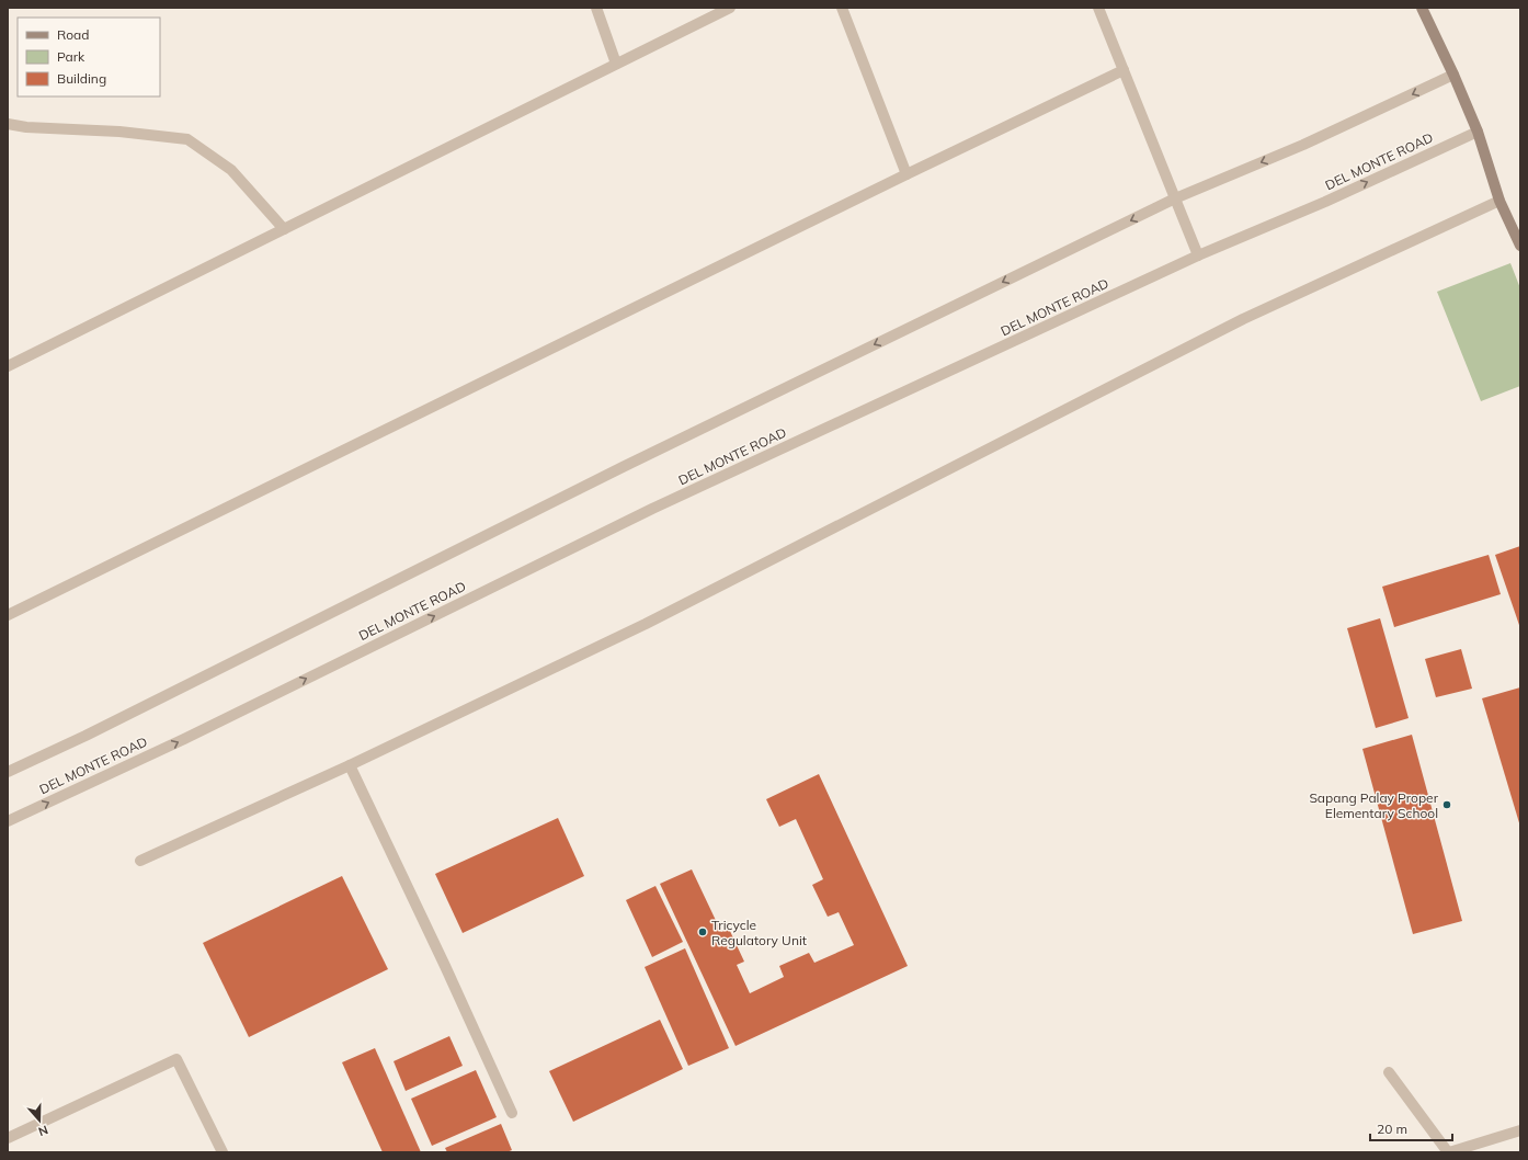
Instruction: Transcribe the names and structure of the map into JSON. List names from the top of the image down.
{
  "streets": {
    "street": ["DEL MONTE ROAD"]
  },
  "places": ["Sapang Palay Proper Elementary School", "Tricycle Regulatory Unit"],
  "legend": ["Road", "Park", "Building"],
  "scale_bar": "20 m",
  "north": "bottom"
}
